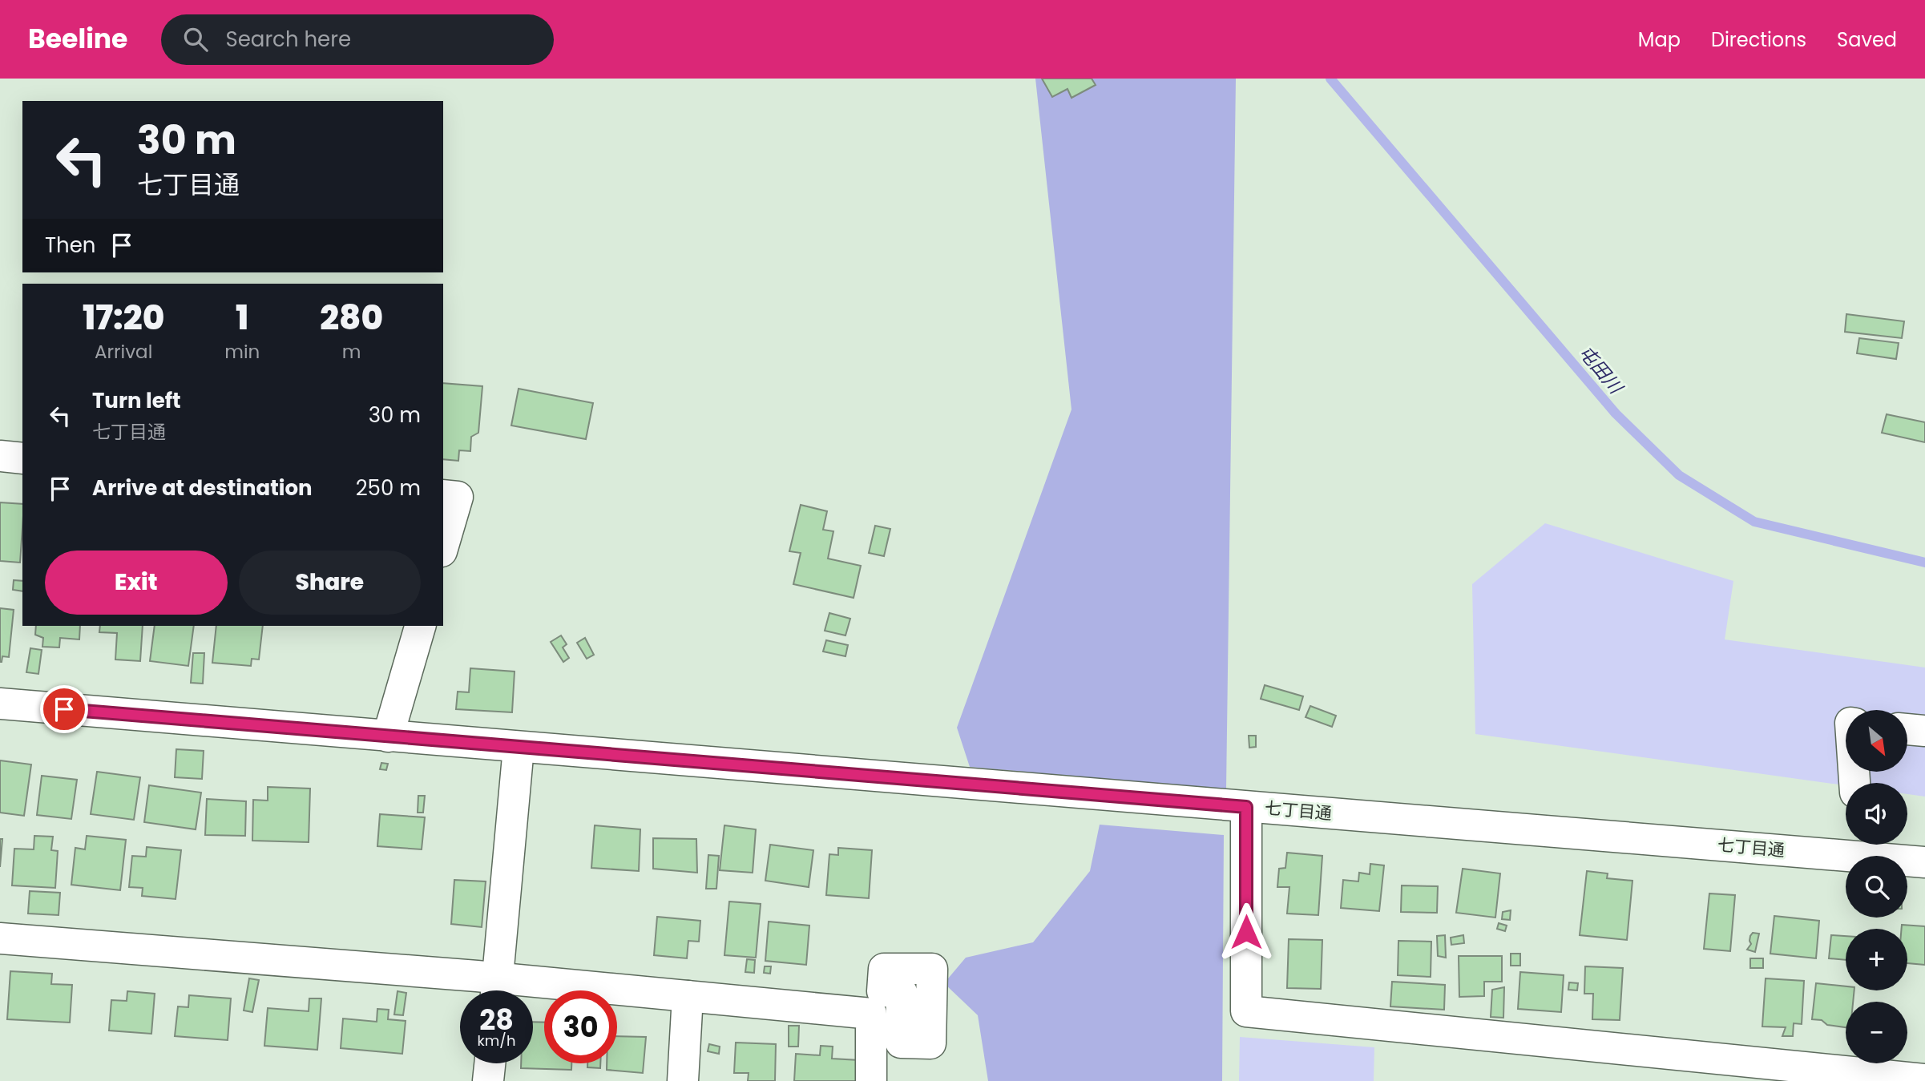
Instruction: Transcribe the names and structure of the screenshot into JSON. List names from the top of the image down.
{
  "streets": {
    "street": ["七丁目通"]
  },
  "water": ["屯田川"],
  "north": "bottom right",
  "page": {
    "header": "Beeline",
    "search": "Search here",
    "nav": ["Map", "Directions", "Saved"],
    "turn": ["30 m", "七丁目通"],
    "then": "Then",
    "eta": [
      "17:20",
      "Arrival",
      "1",
      "min",
      "280",
      "m"
    ],
    "list": [
      {
        "name": "Turn left",
        "note": "七丁目通",
        "value": "30 m"
      },
      {
        "name": "Arrive at destination",
        "value": "250 m"
      }
    ],
    "buttons": ["Exit", "Share"],
    "map_buttons": ["+", "−"],
    "speed": "28 km/h",
    "limit": "30"
  }
}
